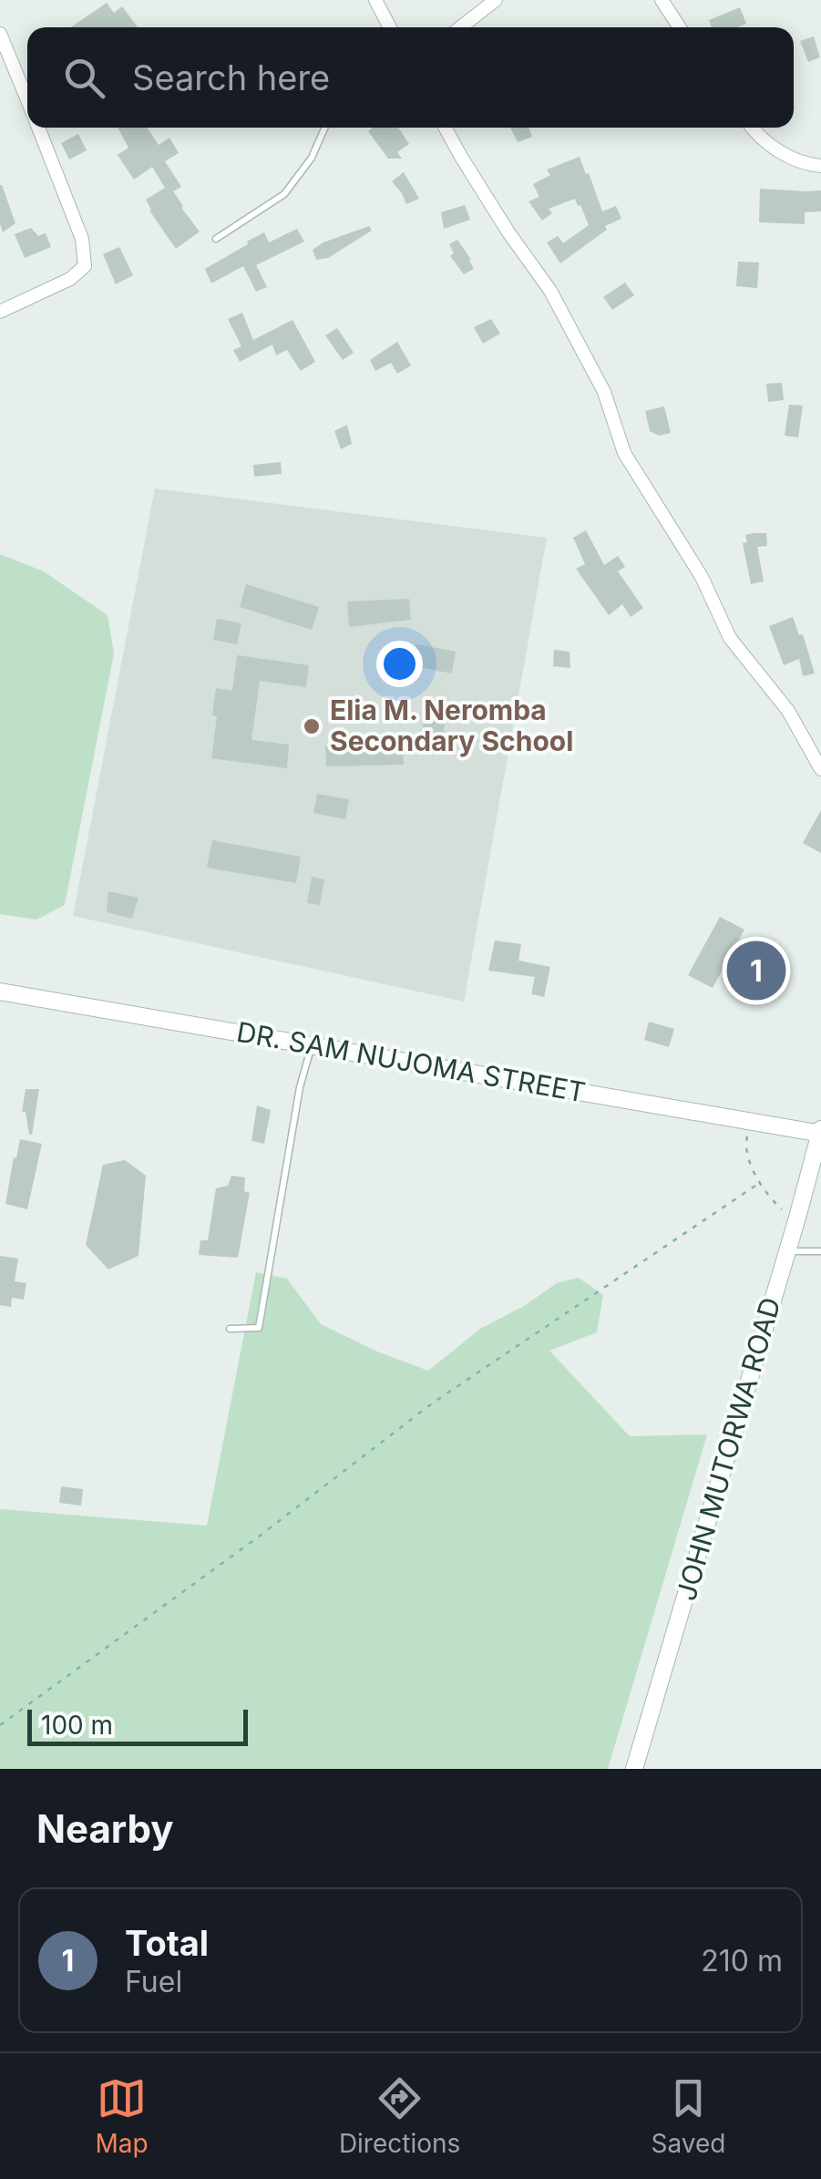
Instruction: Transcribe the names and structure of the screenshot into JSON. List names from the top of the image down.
{
  "streets": {
    "street": ["DR. SAM NUJOMA STREET", "JOHN MUTORWA ROAD"]
  },
  "crossings": [
    ["DR. SAM NUJOMA STREET", "JOHN MUTORWA ROAD"]
  ],
  "places": ["Elia M. Neromba Secondary School"],
  "scale_bar": "100 m",
  "page": {
    "search": "Search here",
    "pins": "1",
    "scale": "100 m",
    "heading": "Nearby",
    "list": [
      {
        "mark": "1",
        "name": "Total",
        "note": "Fuel",
        "value": "210 m"
      }
    ],
    "nav": ["Map", "Directions", "Saved"]
  }
}
